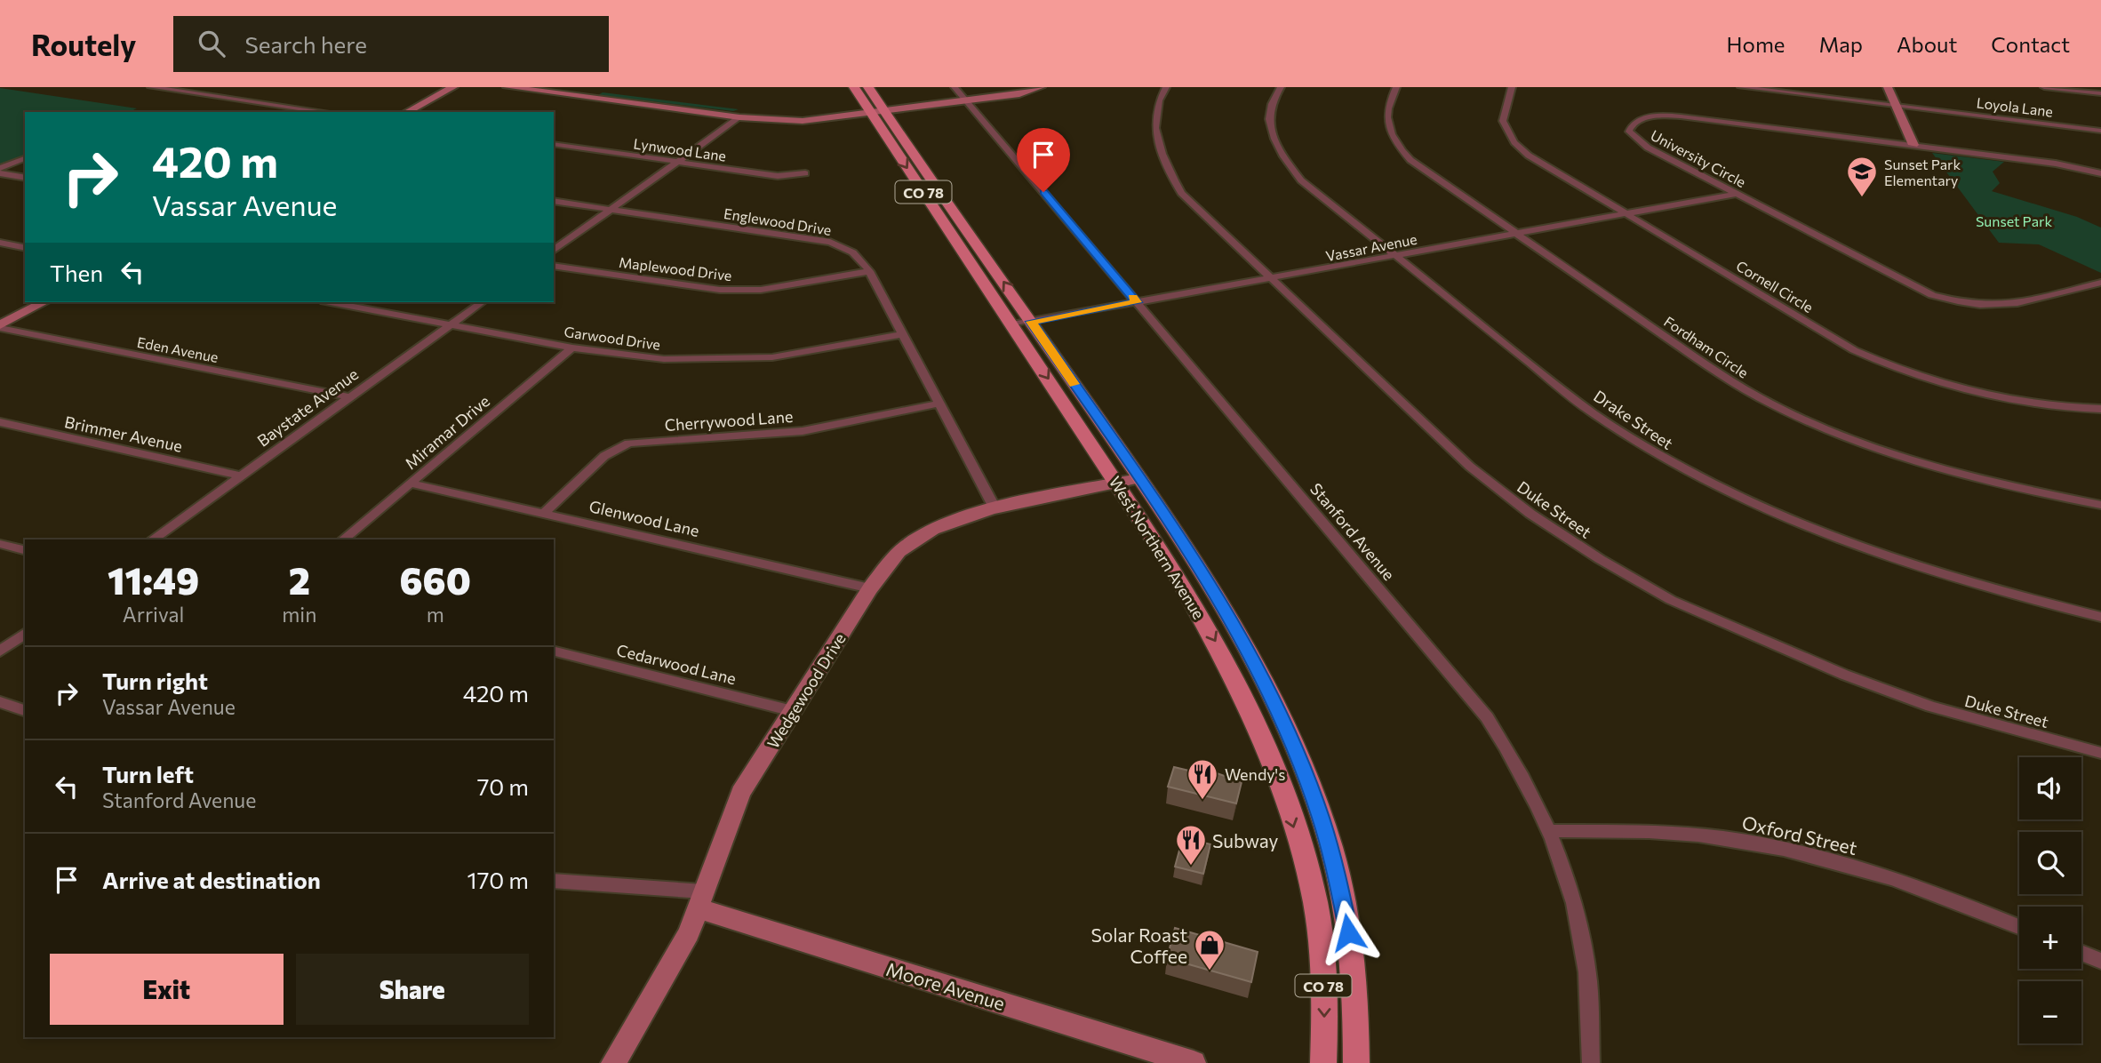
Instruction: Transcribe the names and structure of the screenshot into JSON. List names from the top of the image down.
{
  "streets": {
    "main road": ["CO 78", "West Northern Avenue"],
    "street": [
      "Loyola Lane",
      "Lynwood Lane",
      "University Circle",
      "Englewood Drive",
      "Vassar Avenue",
      "Maplewood Drive",
      "Cornell Circle",
      "Garwood Drive",
      "Fordham Circle",
      "Eden Avenue",
      "Baystate Avenue",
      "Drake Street",
      "Cherrywood Lane",
      "Miramar Drive",
      "Brimmer Avenue",
      "Duke Street",
      "Glenwood Lane",
      "Stanford Avenue",
      "Cedarwood Lane",
      "Wedgewood Drive",
      "Oxford Street",
      "Moore Avenue"
    ]
  },
  "crossings": [
    ["University Circle", "Vassar Avenue"],
    ["Englewood Drive", "Maplewood Drive"],
    ["Englewood Drive", "Garwood Drive"],
    ["Englewood Drive", "Cherrywood Lane"],
    ["Englewood Drive", "Wedgewood Drive"],
    ["Vassar Avenue", "Cornell Circle"],
    ["Vassar Avenue", "Fordham Circle"],
    ["Vassar Avenue", "Drake Street"],
    ["Vassar Avenue", "Duke Street"],
    ["Vassar Avenue", "Stanford Avenue"],
    ["Vassar Avenue", "West Northern Avenue"],
    ["Garwood Drive", "Baystate Avenue"],
    ["Garwood Drive", "Miramar Drive"],
    ["Eden Avenue", "Baystate Avenue"],
    ["Baystate Avenue", "Brimmer Avenue"],
    ["Cherrywood Lane", "Glenwood Lane"],
    ["Miramar Drive", "Glenwood Lane"],
    ["Glenwood Lane", "Wedgewood Drive"],
    ["Stanford Avenue", "Oxford Street"],
    ["West Northern Avenue", "Wedgewood Drive"],
    ["Cedarwood Lane", "Wedgewood Drive"],
    ["Wedgewood Drive", "Moore Avenue"]
  ],
  "parks": ["Sunset Park"],
  "places": {
    "school or university": ["Sunset Park Elementary"],
    "restaurant": ["Wendy's", "Subway"],
    "shop": ["Solar Roast Coffee"]
  },
  "page": {
    "header": "Routely",
    "search": "Search here",
    "nav": [
      "Home",
      "Map",
      "About",
      "Contact"
    ],
    "turn": ["420 m", "Vassar Avenue"],
    "then": "Then",
    "eta": [
      "11:49",
      "Arrival",
      "2",
      "min",
      "660",
      "m"
    ],
    "list": [
      {
        "name": "Turn right",
        "note": "Vassar Avenue",
        "value": "420 m"
      },
      {
        "name": "Turn left",
        "note": "Stanford Avenue",
        "value": "70 m"
      },
      {
        "name": "Arrive at destination",
        "value": "170 m"
      }
    ],
    "map_buttons": ["+", "−"],
    "buttons": ["Exit", "Share"]
  }
}
